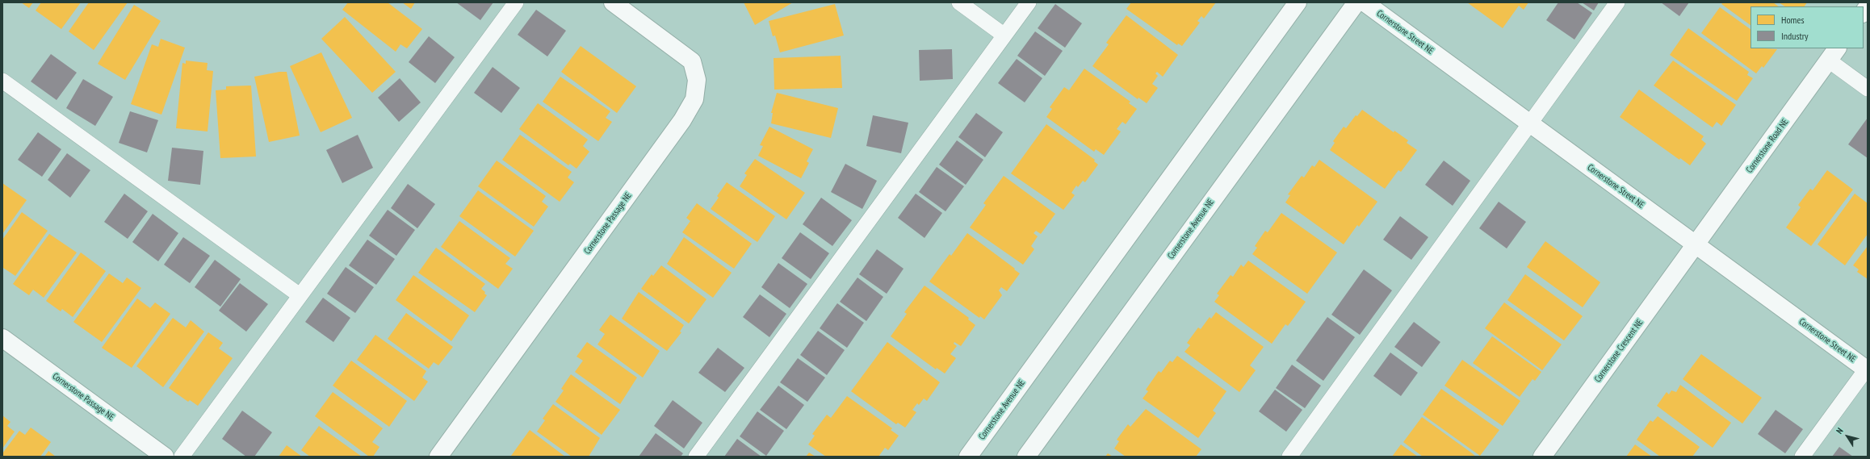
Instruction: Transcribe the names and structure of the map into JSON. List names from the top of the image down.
{
  "streets": {
    "street": [
      "Cornerstone Street NE",
      "Cornerstone Road NE",
      "Cornerstone Passage NE",
      "Cornerstone Avenue NE",
      "Cornerstone Crescent NE"
    ]
  },
  "crossings": [
    ["Cornerstone Street NE", "Cornerstone Road NE"],
    ["Cornerstone Street NE", "Cornerstone Crescent NE"],
    ["Cornerstone Road NE", "Cornerstone Crescent NE"]
  ],
  "legend": ["Homes", "Industry"],
  "north": "top left"
}
